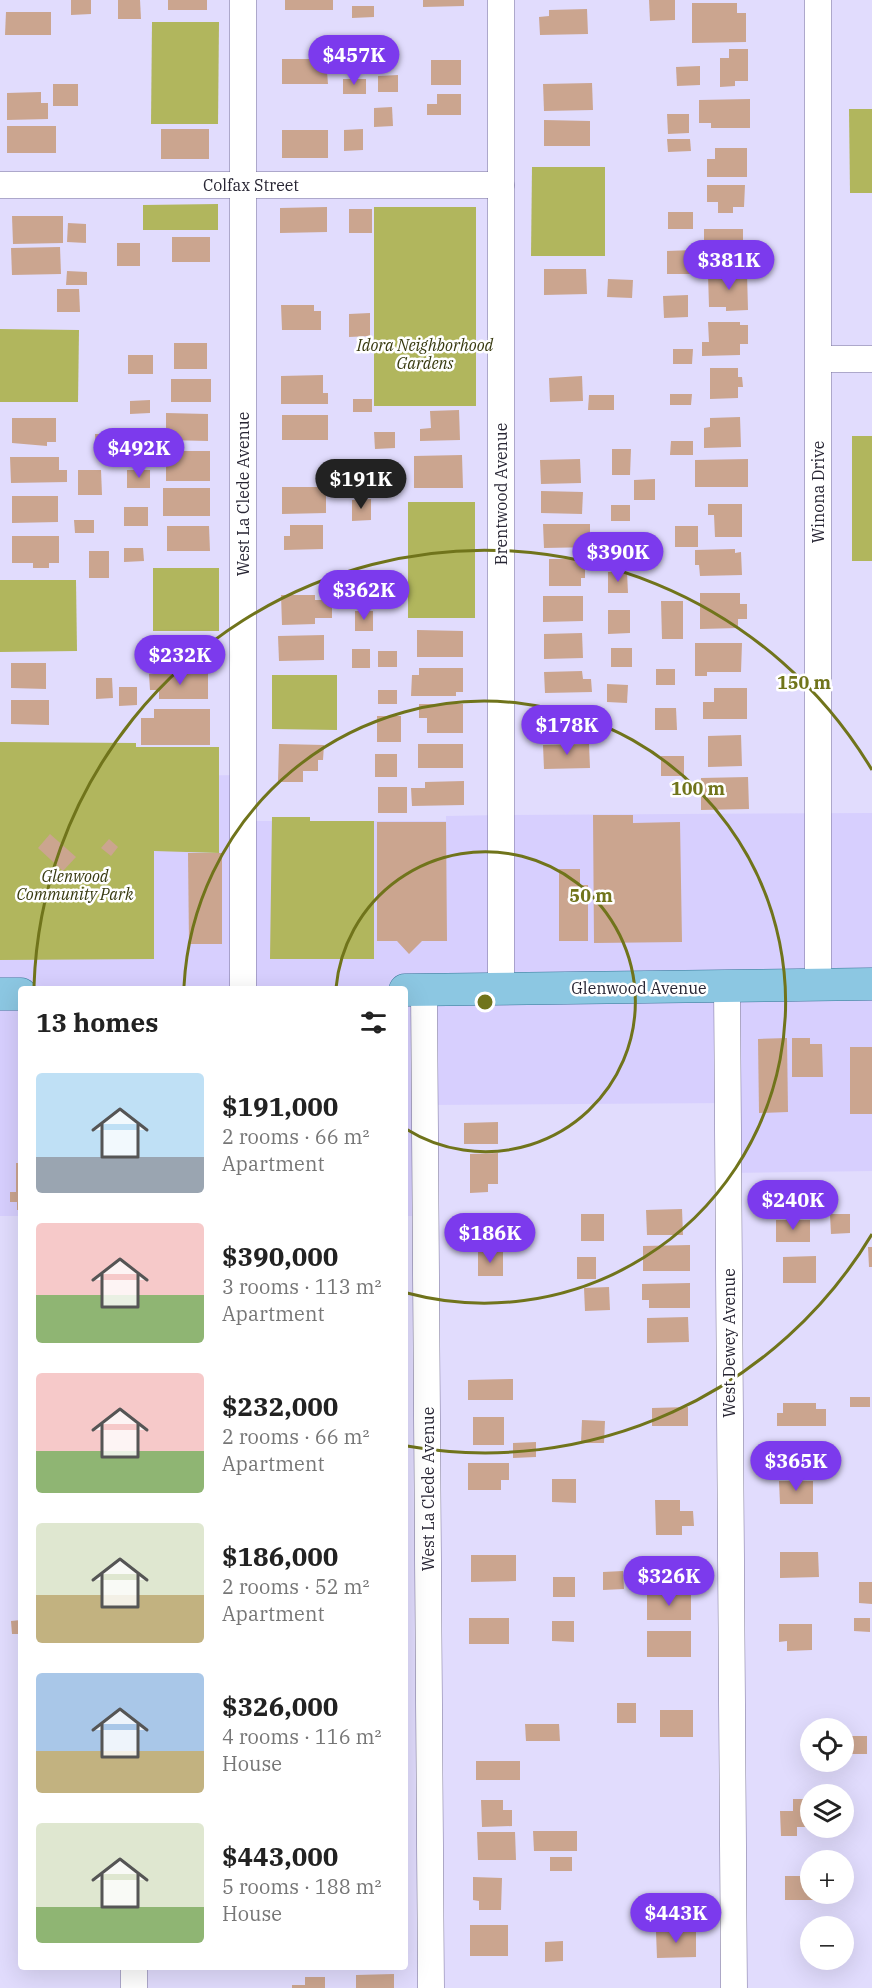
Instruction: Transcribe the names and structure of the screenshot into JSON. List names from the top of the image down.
{
  "streets": {
    "main road": ["Glenwood Avenue"],
    "street": [
      "Colfax Street",
      "Winona Drive",
      "West La Clede Avenue",
      "Brentwood Avenue",
      "West Dewey Avenue"
    ]
  },
  "crossings": [
    ["Colfax Street", "West La Clede Avenue"],
    ["Colfax Street", "Brentwood Avenue"],
    ["Winona Drive", "Glenwood Avenue"],
    ["West La Clede Avenue", "Glenwood Avenue"],
    ["Brentwood Avenue", "Glenwood Avenue"],
    ["Glenwood Avenue", "West Dewey Avenue"]
  ],
  "parks": ["Idora Neighborhood Gardens", "Glenwood Community Park"],
  "page": {
    "price": [
      "$457K",
      "$381K",
      "$492K",
      "$191K",
      "$390K",
      "$362K",
      "$232K",
      "$178K",
      "$240K",
      "$186K",
      "$365K",
      "$326K",
      "$443K"
    ],
    "heading": "13 homes",
    "list": [
      {
        "name": "$191,000",
        "note": "2 rooms · 66 m² · Apartment"
      },
      {
        "name": "$390,000",
        "note": "3 rooms · 113 m² · Apartment"
      },
      {
        "name": "$232,000",
        "note": "2 rooms · 66 m² · Apartment"
      },
      {
        "name": "$186,000",
        "note": "2 rooms · 52 m² · Apartment"
      },
      {
        "name": "$326,000",
        "note": "4 rooms · 116 m² · House"
      },
      {
        "name": "$443,000",
        "note": "5 rooms · 188 m² · House"
      }
    ],
    "map_buttons": ["+", "−"]
  },
  "rings": ["150 m", "100 m", "50 m"]
}
